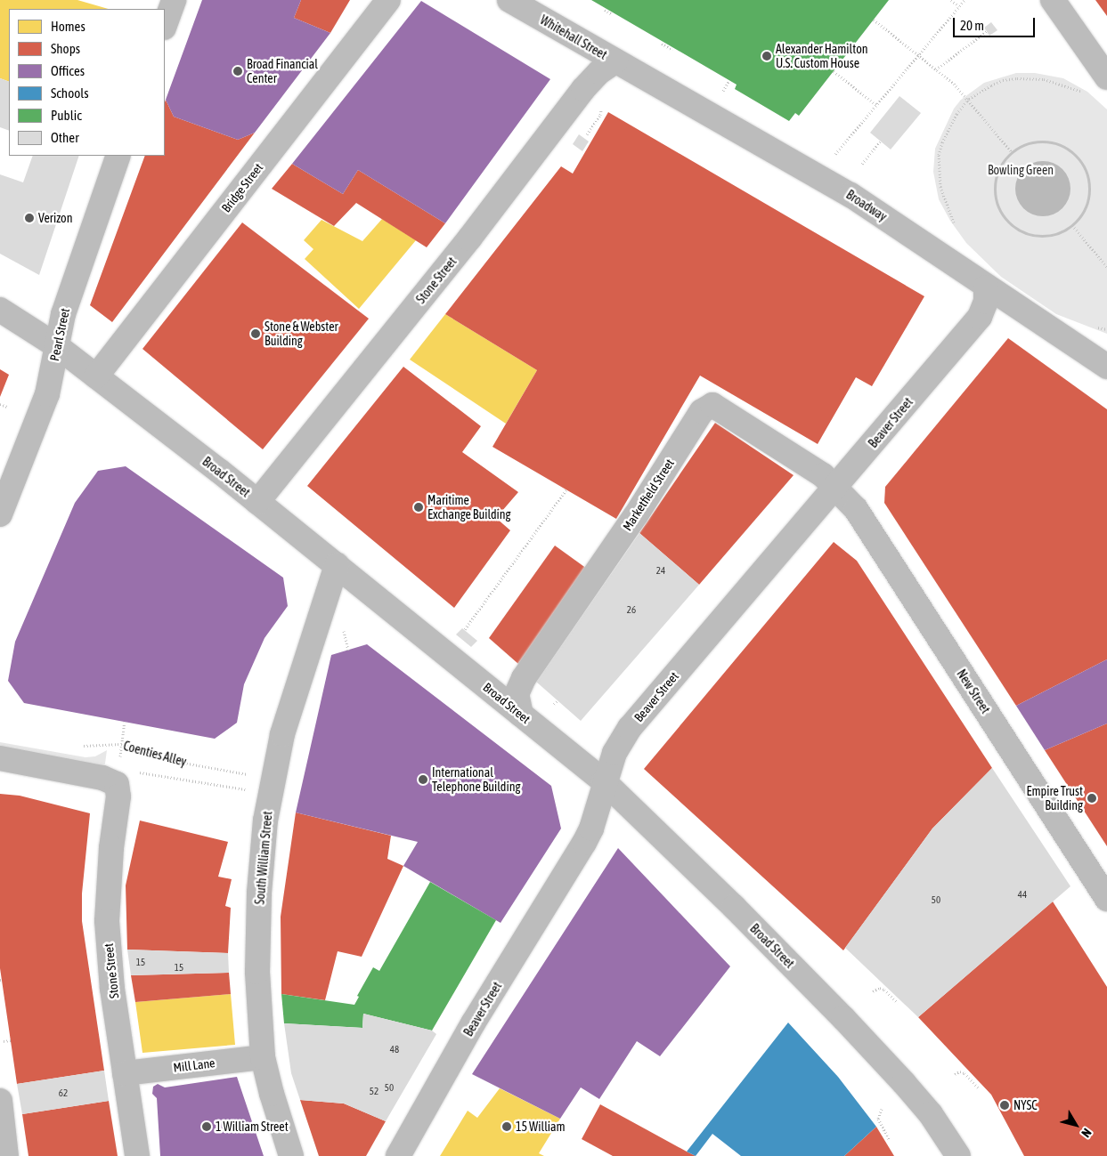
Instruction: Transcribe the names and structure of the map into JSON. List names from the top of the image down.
{
  "streets": {
    "street": [
      "Whitehall Street",
      "Bridge Street",
      "Broadway",
      "Stone Street",
      "Pearl Street",
      "Beaver Street",
      "Broad Street",
      "Marketfield Street",
      "New Street",
      "South William Street",
      "Mill Lane"
    ],
    "path": ["Coenties Alley"]
  },
  "crossings": [
    ["Whitehall Street", "Broadway"],
    ["Whitehall Street", "Stone Street"],
    ["Bridge Street", "Broad Street"],
    ["Broadway", "Stone Street"],
    ["Broadway", "Beaver Street"],
    ["Stone Street", "Broad Street"],
    ["Stone Street", "Mill Lane"],
    ["Pearl Street", "Broad Street"],
    ["Beaver Street", "Broad Street"],
    ["Beaver Street", "Marketfield Street"],
    ["Beaver Street", "New Street"],
    ["Broad Street", "Marketfield Street"],
    ["Broad Street", "South William Street"],
    ["Marketfield Street", "New Street"],
    ["South William Street", "Mill Lane"]
  ],
  "parks": ["Bowling Green"],
  "places": [
    "Alexander Hamilton U.S. Custom House",
    "Broad Financial Center",
    "Verizon",
    "Stone & Webster Building",
    "Maritime Exchange Building",
    "International Telephone Building",
    "Empire Trust Building",
    "NYSC",
    "1 William Street",
    "15 William"
  ],
  "house_numbers": [
    "24",
    "26",
    "44",
    "50",
    "15",
    "15",
    "48",
    "50",
    "52",
    "62"
  ],
  "legend": [
    "Homes",
    "Shops",
    "Offices",
    "Schools",
    "Public",
    "Other"
  ],
  "scale_bar": "20 m",
  "north": "bottom right"
}
